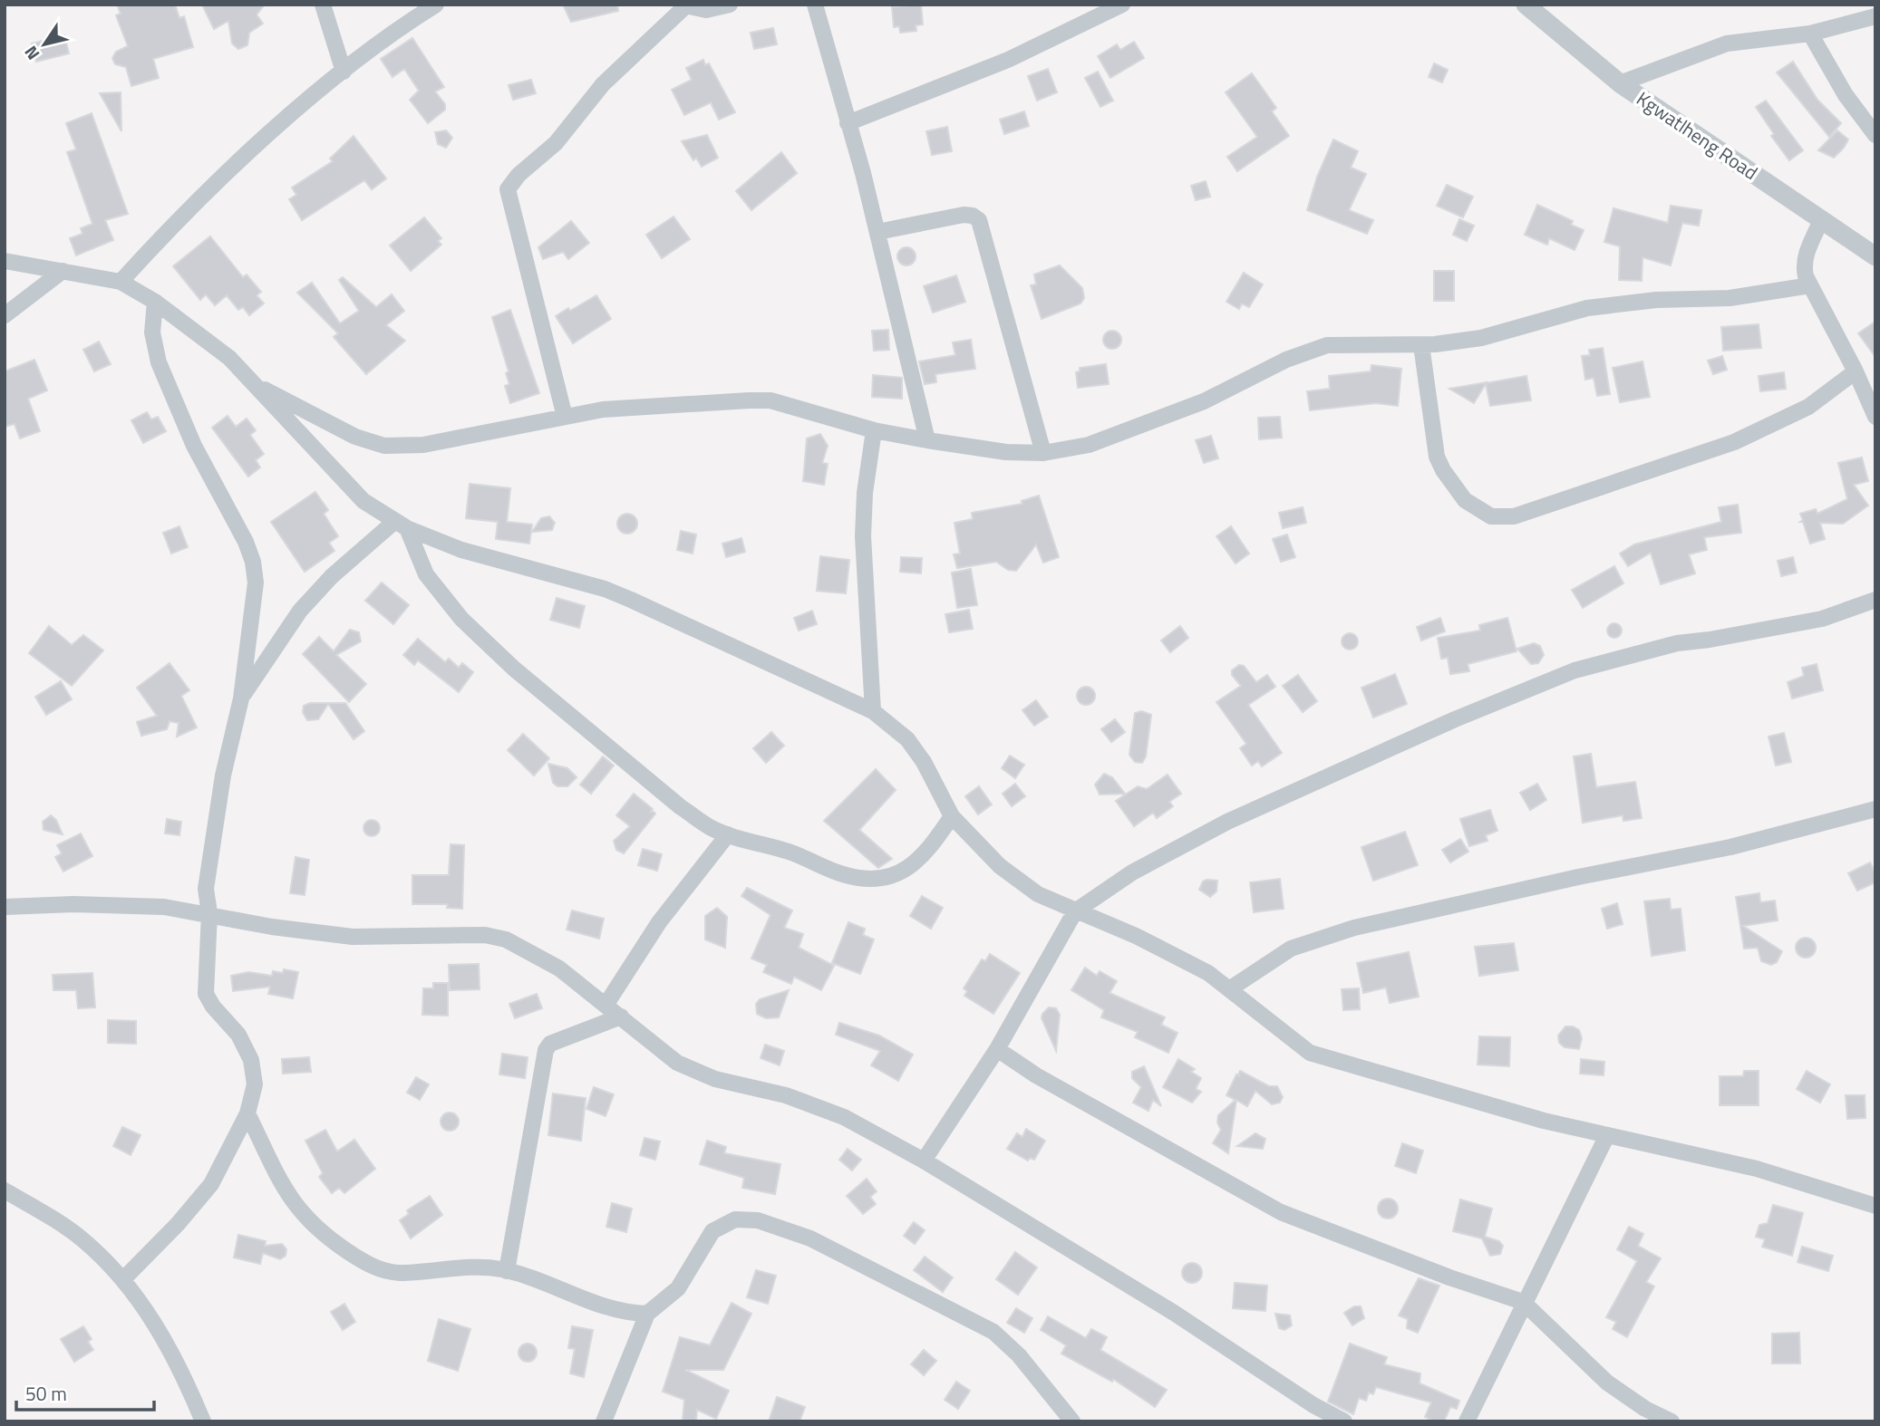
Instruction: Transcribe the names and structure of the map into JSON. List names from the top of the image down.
{
  "streets": {
    "street": ["Kgwatlheng Road"]
  },
  "scale_bar": "50 m",
  "north": "bottom left"
}
